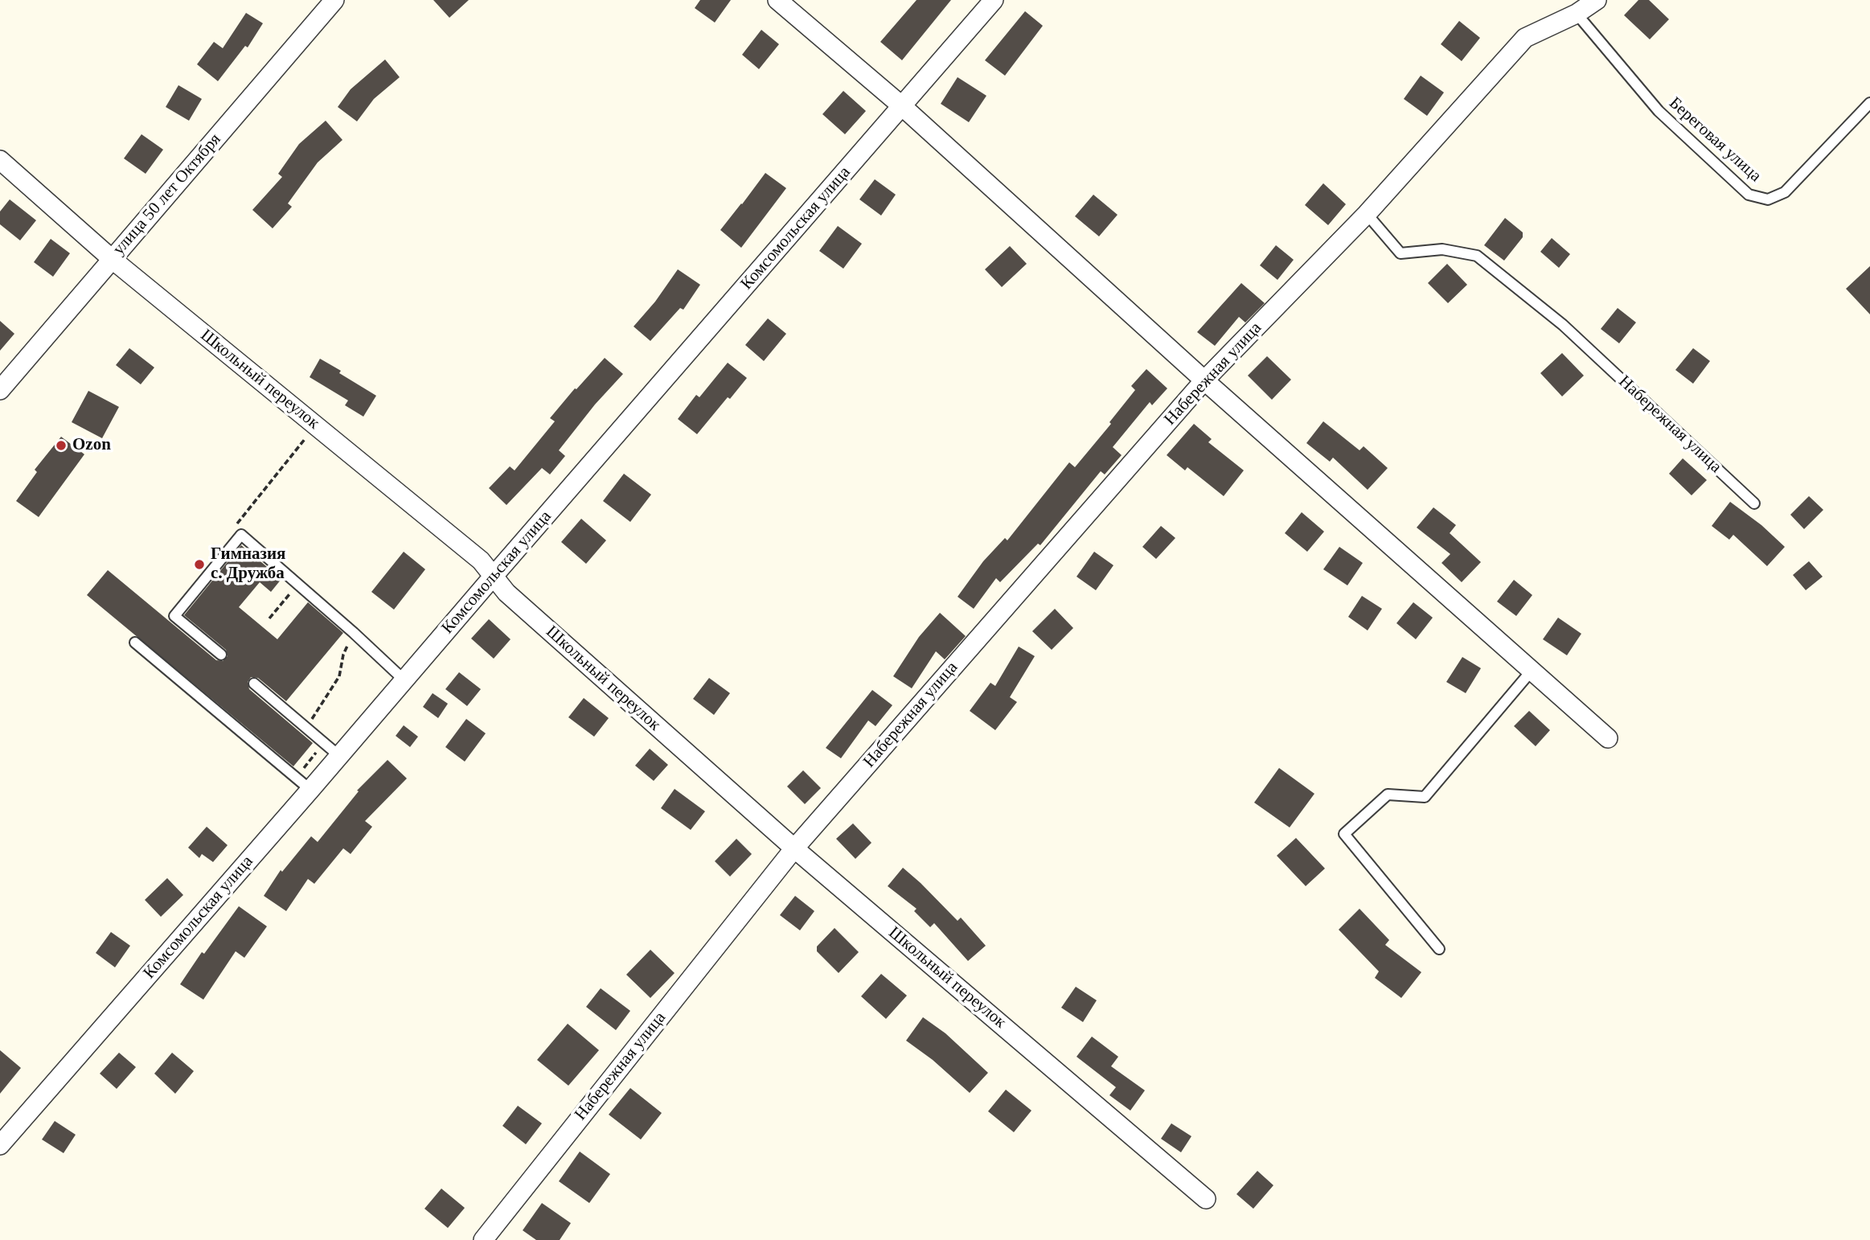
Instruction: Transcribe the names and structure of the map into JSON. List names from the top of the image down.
{
  "streets": {
    "street": [
      "улица 50 лет Октября",
      "Комсомольская улица",
      "Набережная улица",
      "Школьный переулок"
    ],
    "lane": ["Береговая улица"]
  },
  "crossings": [
    ["Береговая улица", "Набережная улица"],
    ["улица 50 лет Октября", "Школьный переулок"],
    ["Комсомольская улица", "Школьный переулок"],
    ["Набережная улица", "Школьный переулок"]
  ],
  "places": ["Ozon", "Гимназия с. Дружба"]
}
